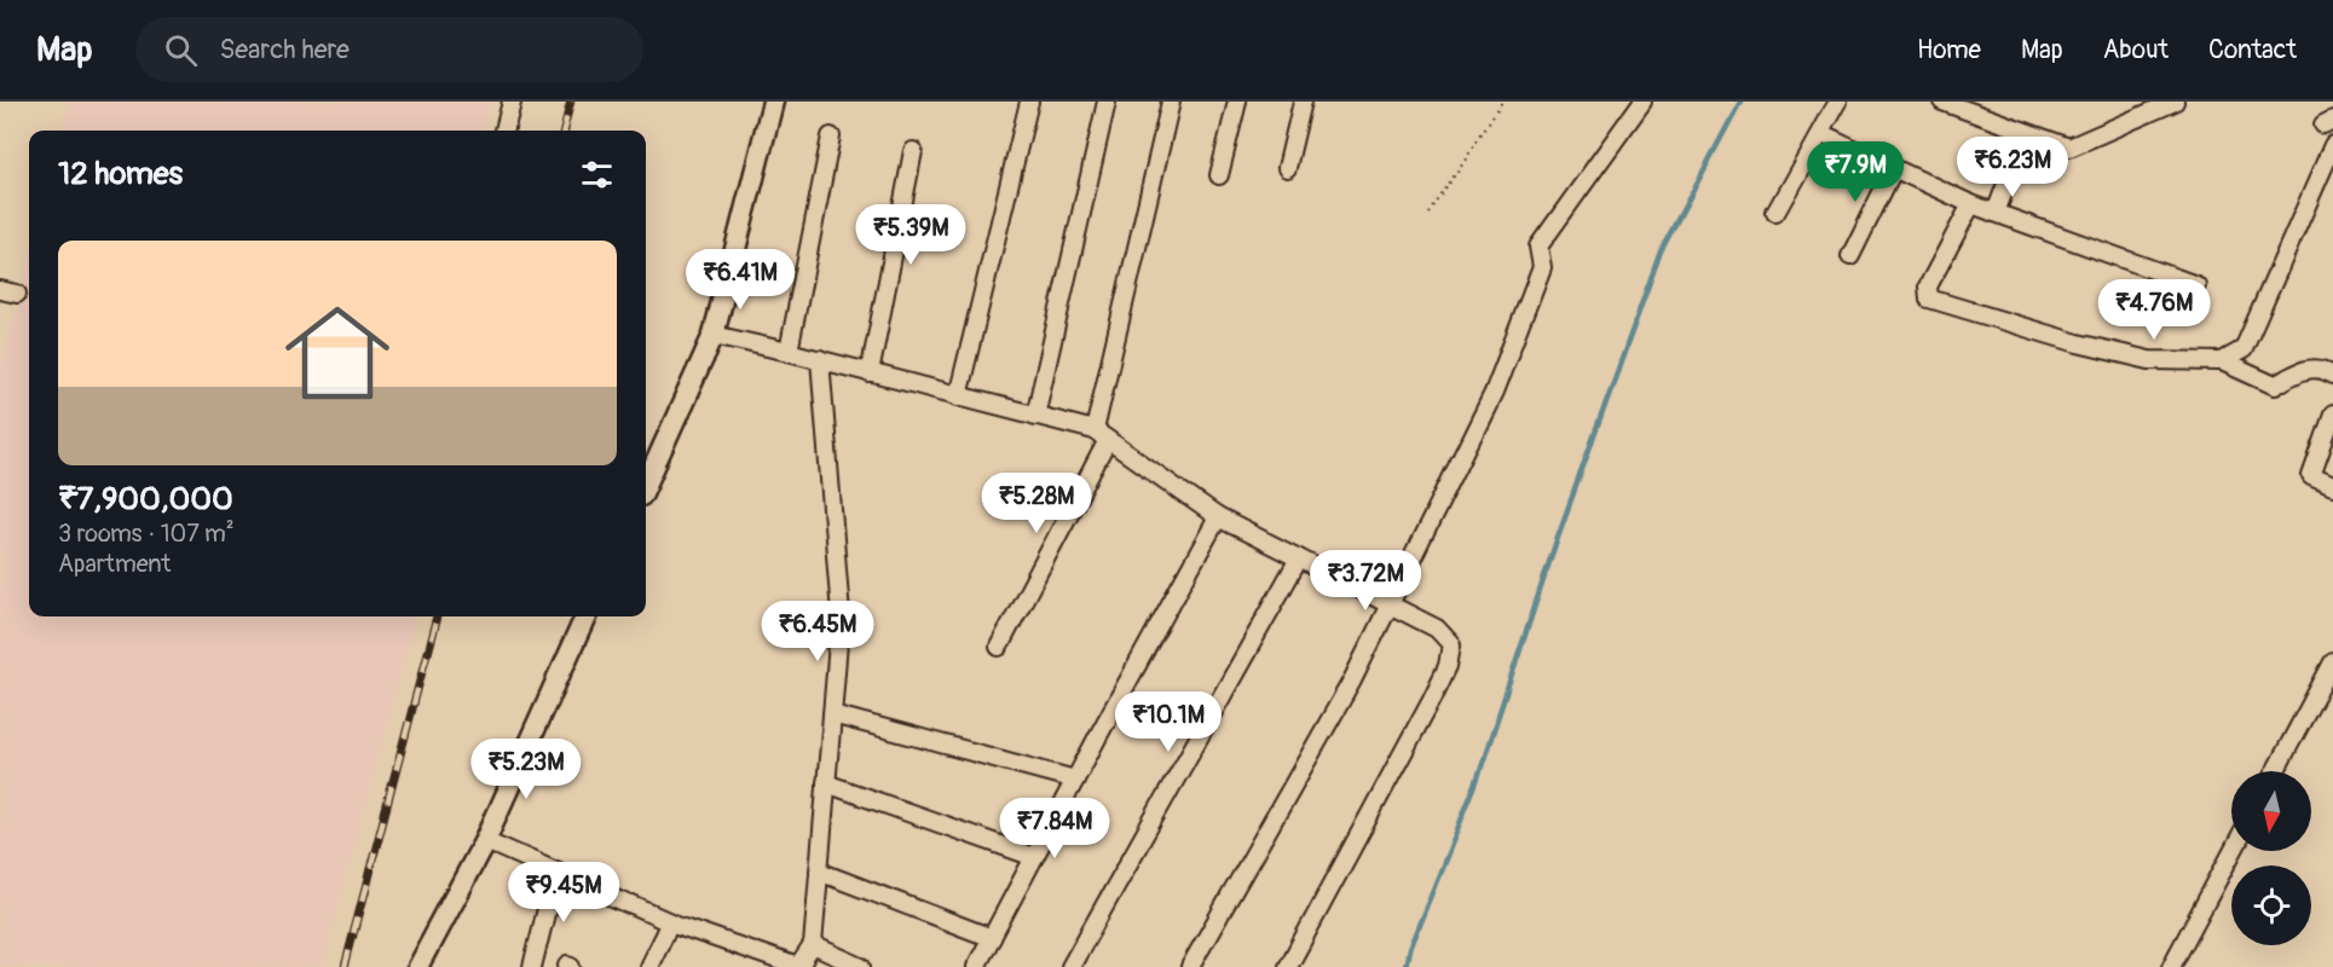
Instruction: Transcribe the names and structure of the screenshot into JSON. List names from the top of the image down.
{
  "north": "bottom",
  "page": {
    "header": "Map",
    "search": "Search here",
    "nav": [
      "Home",
      "Map",
      "About",
      "Contact"
    ],
    "heading": "12 homes",
    "price": [
      "₹6.23M",
      "₹7.9M",
      "₹5.39M",
      "₹6.41M",
      "₹4.76M",
      "₹5.28M",
      "₹3.72M",
      "₹6.45M",
      "₹10.1M",
      "₹5.23M",
      "₹7.84M",
      "₹9.45M"
    ],
    "list": [
      {
        "name": "₹7,900,000",
        "note": "3 rooms · 107 m² · Apartment"
      }
    ]
  }
}
